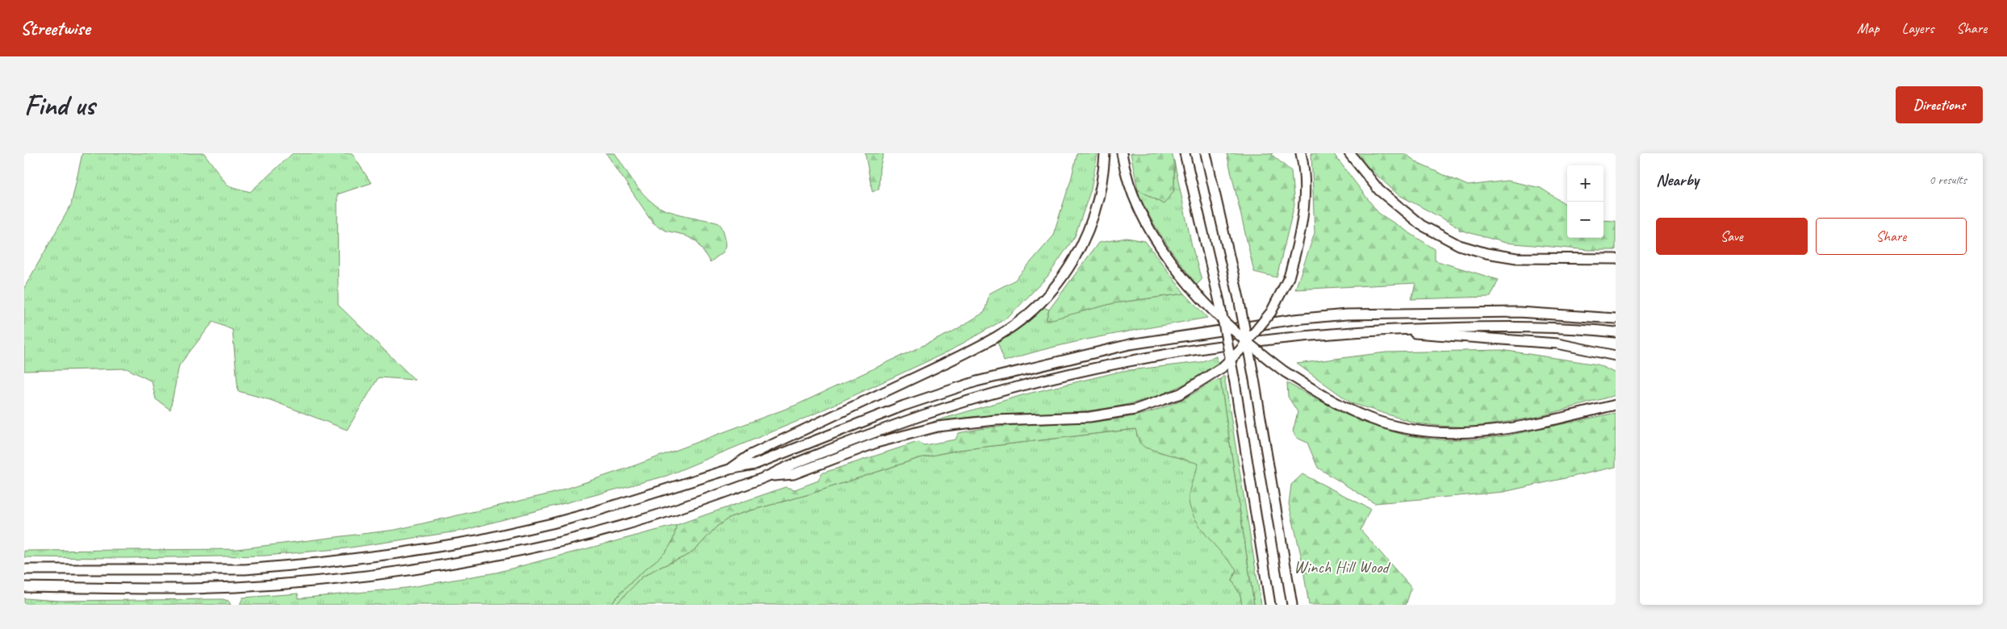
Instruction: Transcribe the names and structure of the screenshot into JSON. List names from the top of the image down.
{
  "parks": ["Winch Hill Wood"],
  "page": {
    "header": "Streetwise",
    "nav": ["Map", "Layers", "Share"],
    "buttons": [
      "Directions",
      ["Save", "Share"]
    ],
    "title": "Find us",
    "heading": ["Nearby", "0 results"],
    "map_buttons": ["+", "−"]
  }
}
